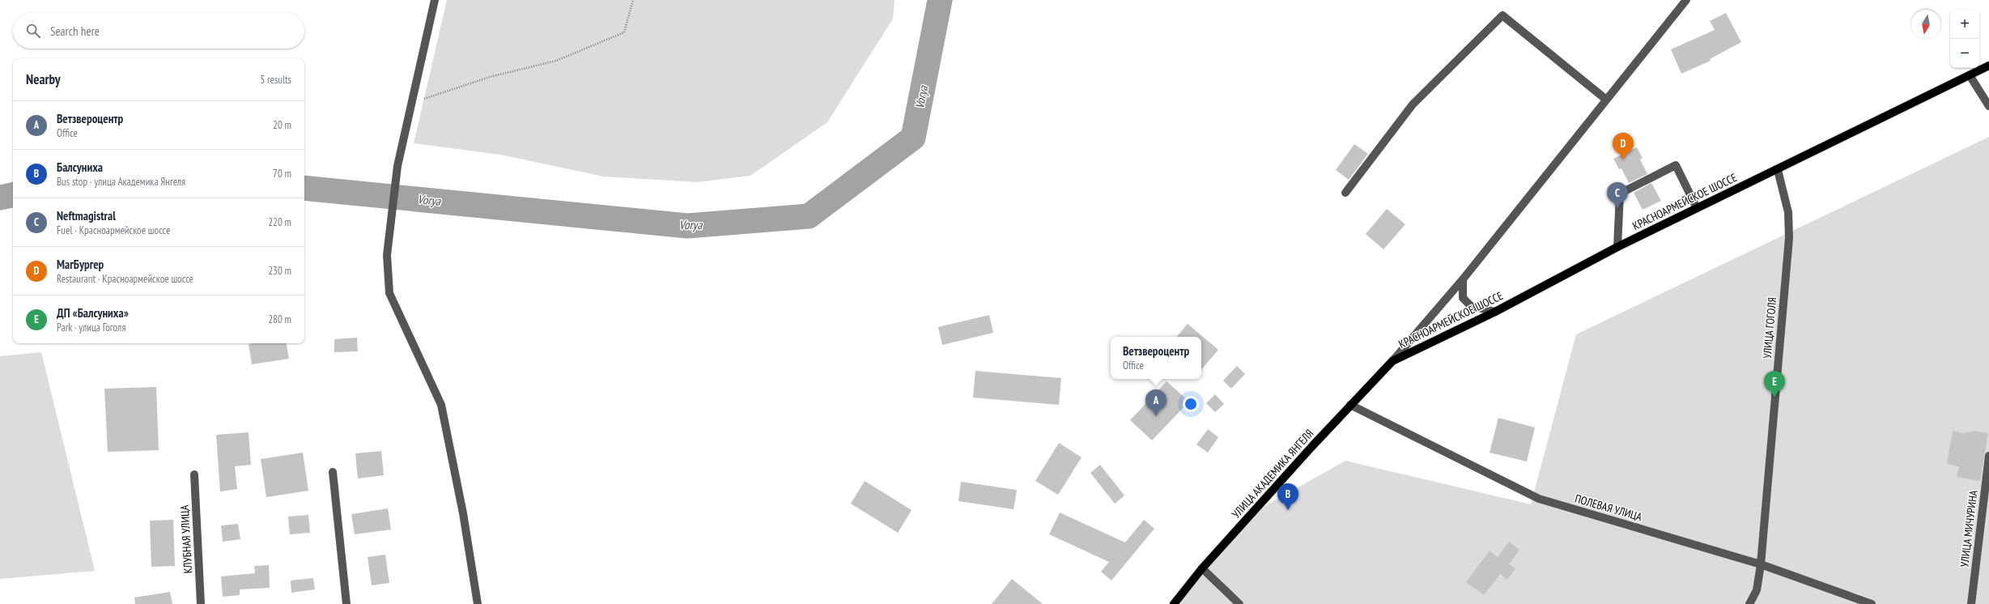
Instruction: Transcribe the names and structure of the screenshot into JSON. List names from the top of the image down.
{
  "streets": {
    "main road": ["КРАСНОАРМЕЙСКОЕ ШОССЕ", "УЛИЦА АКАДЕМИКА ЯНГЕЛЯ"],
    "street": [
      "УЛИЦА ГОГОЛЯ",
      "ПОЛЕВАЯ УЛИЦА",
      "УЛИЦА МИЧУРИНА",
      "КЛУБНАЯ УЛИЦА"
    ]
  },
  "crossings": [
    ["КРАСНОАРМЕЙСКОЕ ШОССЕ", "УЛИЦА ГОГОЛЯ"],
    ["КРАСНОАРМЕЙСКОЕ ШОССЕ", "УЛИЦА АКАДЕМИКА ЯНГЕЛЯ"],
    ["УЛИЦА ГОГОЛЯ", "ПОЛЕВАЯ УЛИЦА"],
    ["УЛИЦА АКАДЕМИКА ЯНГЕЛЯ", "ПОЛЕВАЯ УЛИЦА"]
  ],
  "water": ["Vorya"],
  "north": "bottom",
  "page": {
    "map_buttons": ["+", "−"],
    "search": "Search here",
    "heading": ["Nearby", "5 results"],
    "list": [
      {
        "mark": "A",
        "name": "Ветзвероцентр",
        "note": "Office",
        "value": "20 m"
      },
      {
        "mark": "B",
        "name": "Балсуниха",
        "note": "Bus stop · улица Академика Янгеля",
        "value": "70 m"
      },
      {
        "mark": "C",
        "name": "Neftmagistral",
        "note": "Fuel · Красноармейское шоссе",
        "value": "220 m"
      },
      {
        "mark": "D",
        "name": "МагБургер",
        "note": "Restaurant · Красноармейское шоссе",
        "value": "230 m"
      },
      {
        "mark": "E",
        "name": "ДП «Балсуниха»",
        "note": "Park · улица Гоголя",
        "value": "280 m"
      }
    ],
    "pins": [
      "D",
      "C",
      "E",
      "A",
      "B"
    ],
    "popup": ["Ветзвероцентр", "Office"]
  }
}
